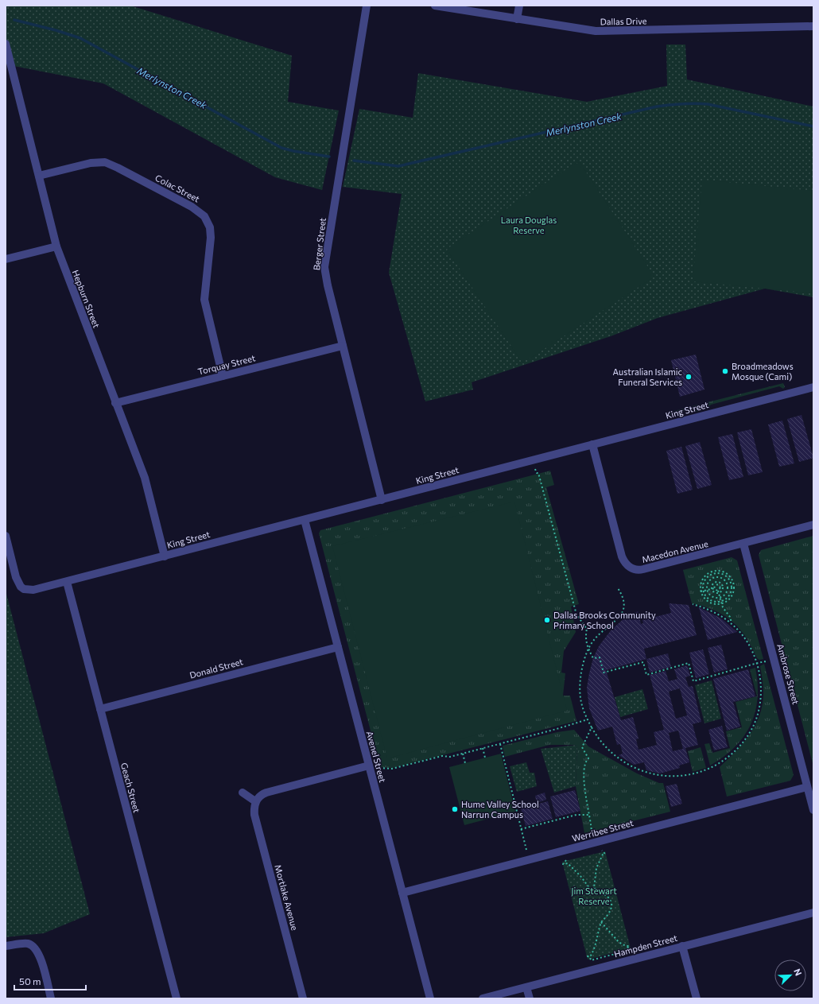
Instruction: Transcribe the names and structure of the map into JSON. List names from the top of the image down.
{
  "streets": {
    "street": [
      "Dallas Drive",
      "Colac Street",
      "Berger Street",
      "Hepburn Street",
      "Torquay Street",
      "King Street",
      "Macedon Avenue",
      "Donald Street",
      "Ambrose Street",
      "Avenel Street",
      "Geach Street",
      "Werribee Street",
      "Mortlake Avenue",
      "Hampden Street"
    ]
  },
  "crossings": [
    ["Colac Street", "Hepburn Street"],
    ["Colac Street", "Torquay Street"],
    ["Berger Street", "Torquay Street"],
    ["Berger Street", "King Street"],
    ["Hepburn Street", "Torquay Street"],
    ["Hepburn Street", "King Street"],
    ["King Street", "Macedon Avenue"],
    ["King Street", "Avenel Street"],
    ["King Street", "Geach Street"],
    ["Macedon Avenue", "Ambrose Street"],
    ["Donald Street", "Avenel Street"],
    ["Donald Street", "Geach Street"],
    ["Ambrose Street", "Werribee Street"],
    ["Avenel Street", "Werribee Street"]
  ],
  "water": ["Merlynston Creek"],
  "parks": ["Laura Douglas Reserve", "Jim Stewart Reserve"],
  "places": [
    "Broadmeadows Mosque (Cami)",
    "Australian Islamic Funeral Services",
    "Dallas Brooks Community Primary School",
    "Hume Valley School Narrun Campus"
  ],
  "scale_bar": "50 m",
  "north": "top right"
}
